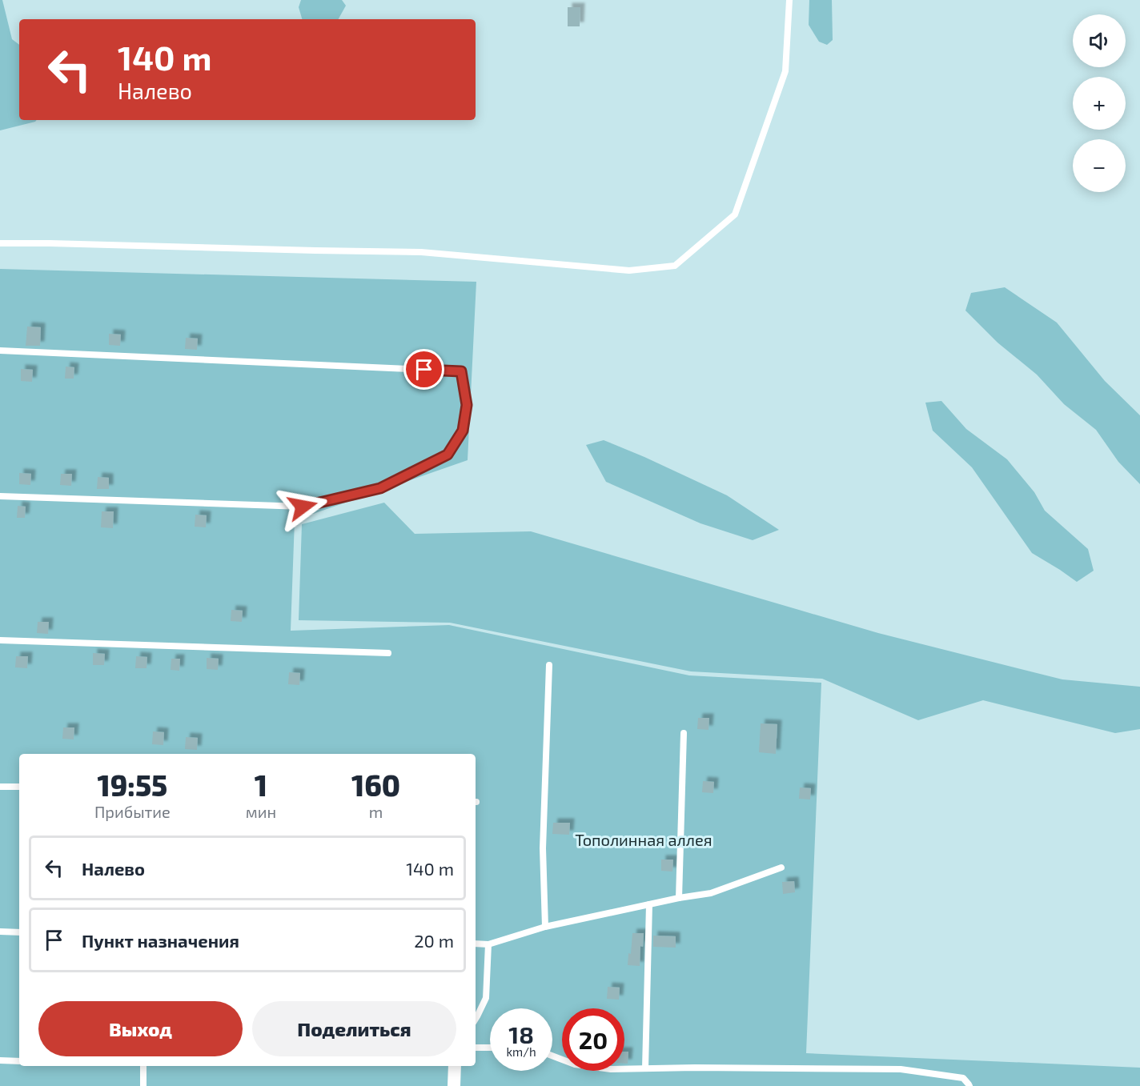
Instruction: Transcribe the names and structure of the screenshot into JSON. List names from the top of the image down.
{
  "parks": ["Тополинная аллея"],
  "page": {
    "map_buttons": ["+", "−"],
    "turn": ["140 m", "Налево"],
    "eta": [
      "19:55",
      "Прибытие",
      "1",
      "мин",
      "160",
      "m"
    ],
    "list": [
      {
        "name": "Налево",
        "value": "140 m"
      },
      {
        "name": "Пункт назначения",
        "value": "20 m"
      }
    ],
    "buttons": ["Выход", "Поделиться"],
    "speed": "18 km/h",
    "limit": "20"
  }
}
